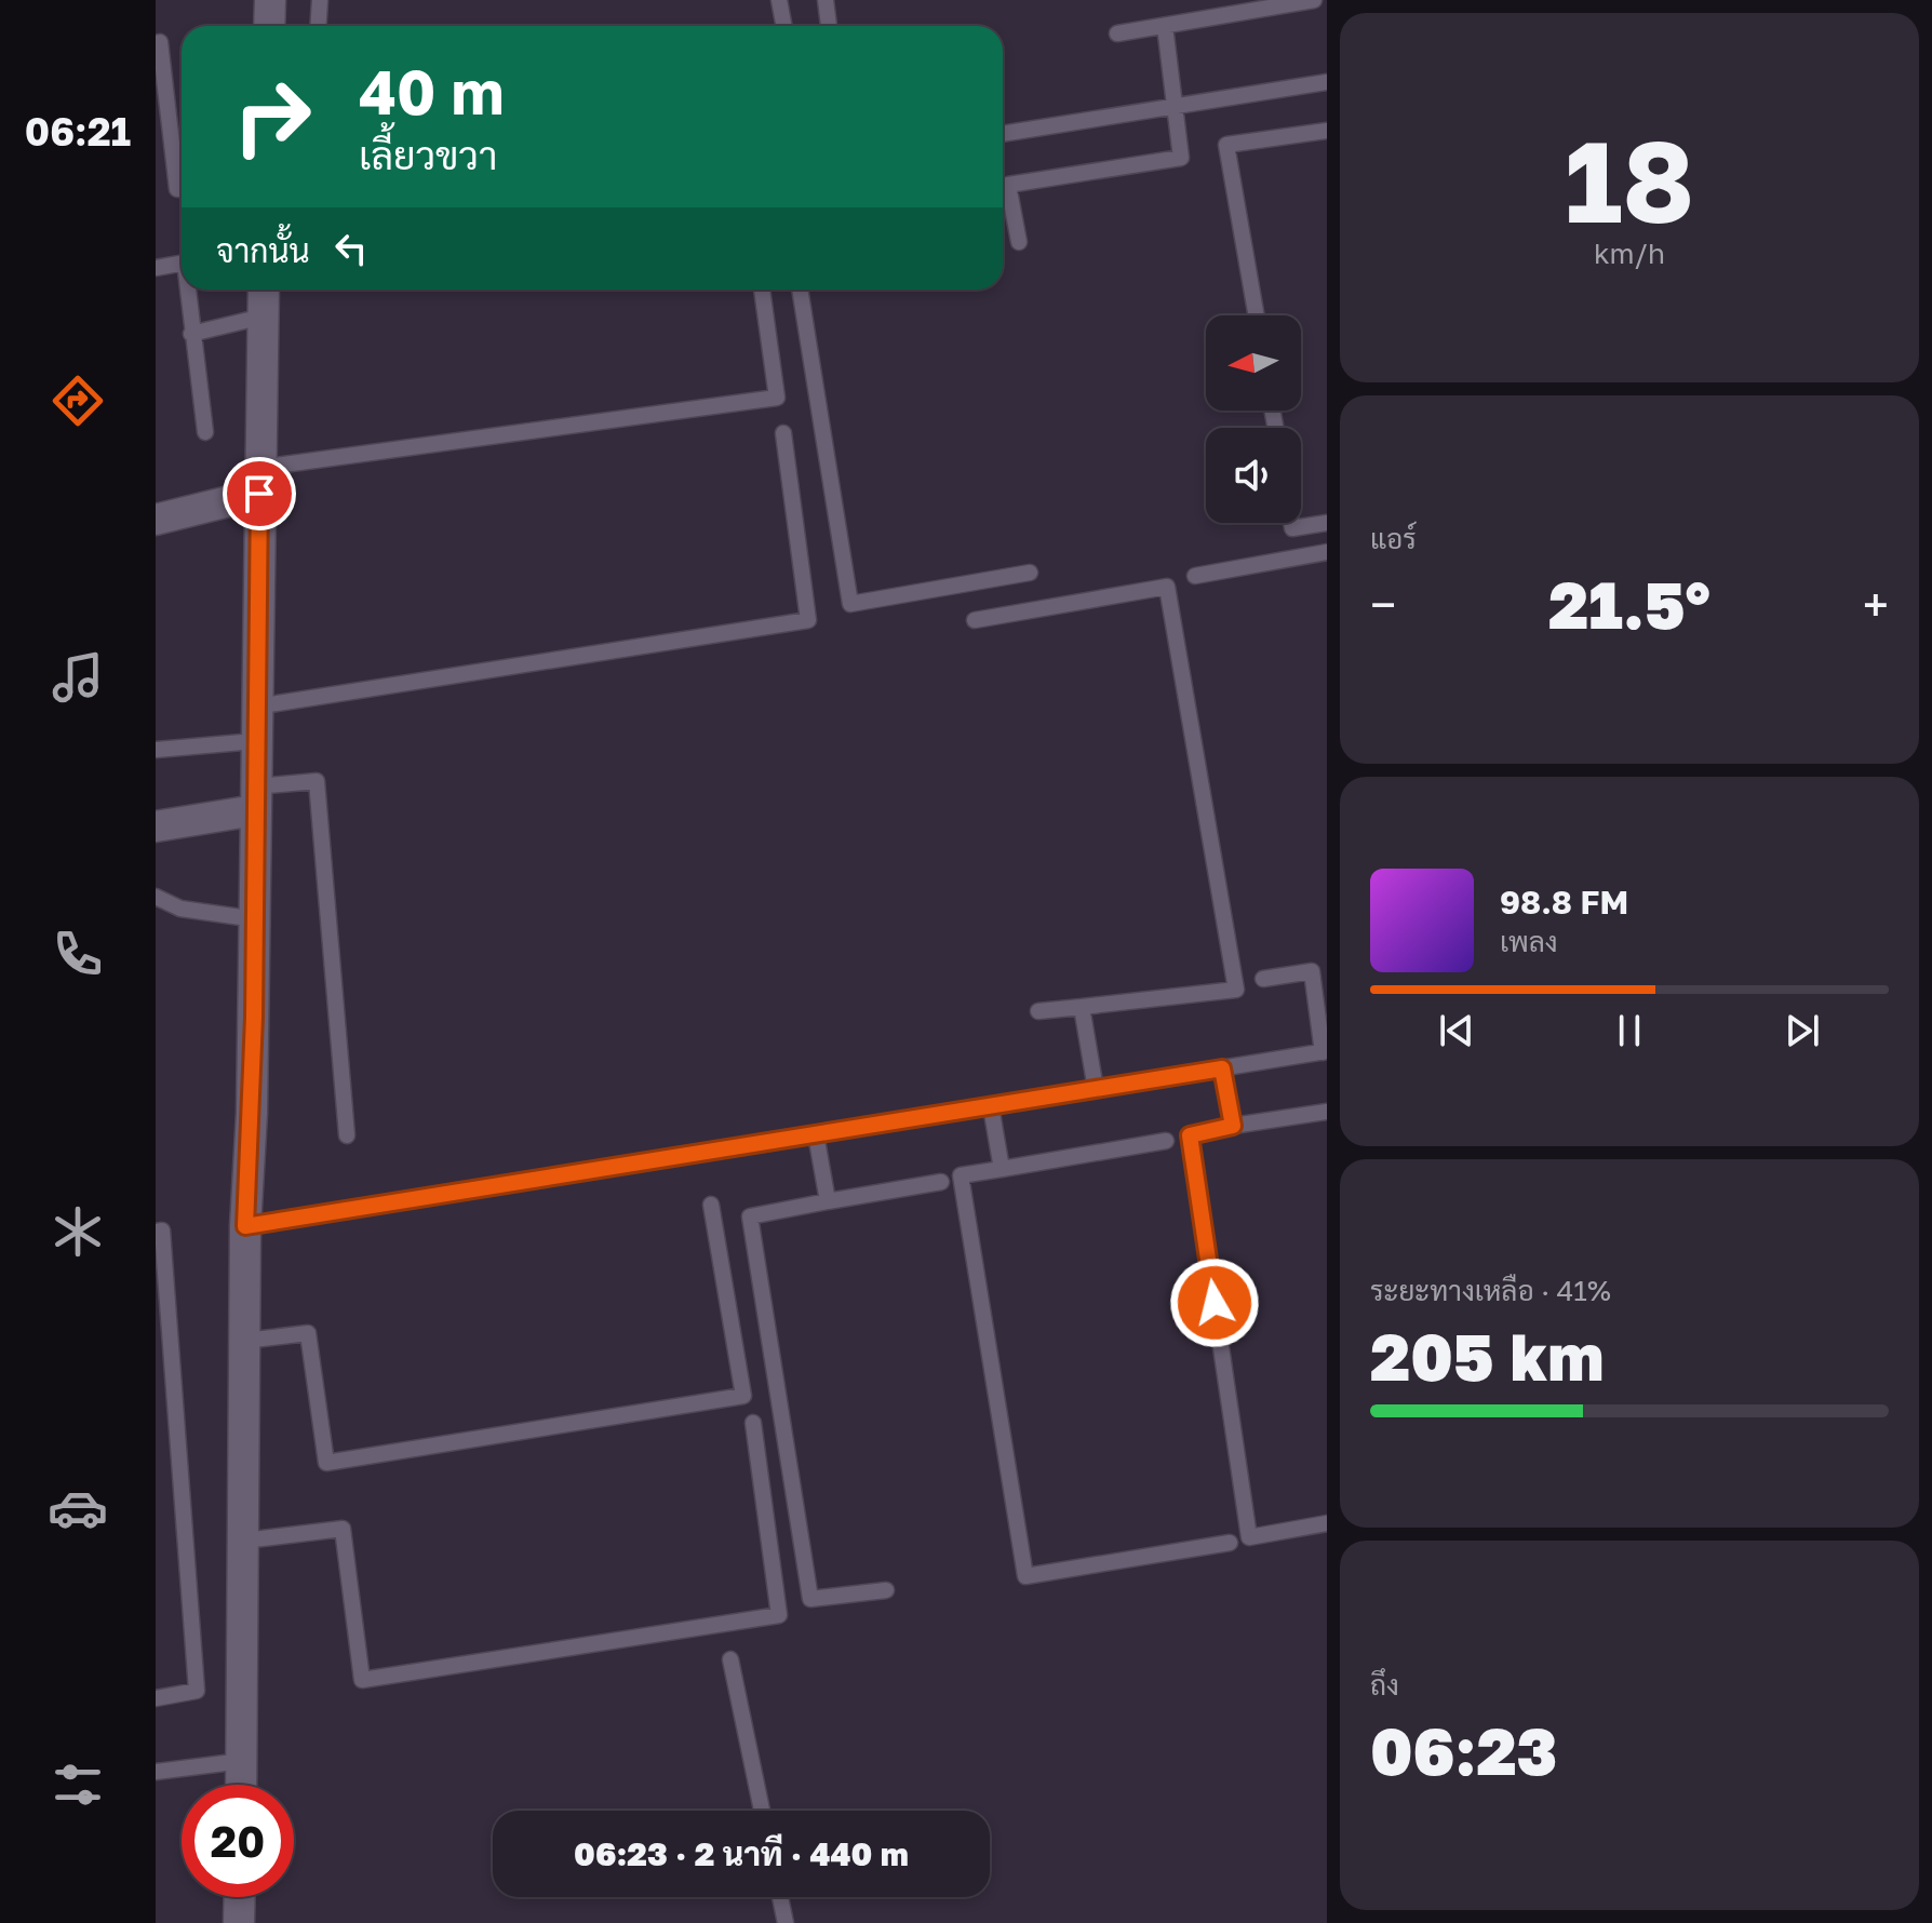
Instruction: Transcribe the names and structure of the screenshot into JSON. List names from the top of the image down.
{
  "north": "left",
  "page": {
    "tabs": "06:21",
    "tile": [
      ["18", "km/h"],
      "แอร์",
      ["ระยะทางเหลือ · 41%", "205 km"],
      ["ถึง", "06:23"]
    ],
    "turn": ["40 m", "เลี้ยวขวา"],
    "then": "จากนั้น",
    "heat": ["−", "21.5°", "+"],
    "song": ["98.8 FM", "เพลง"],
    "limit": "20",
    "trip": "06:23 · 2 นาที · 440 m"
  }
}
